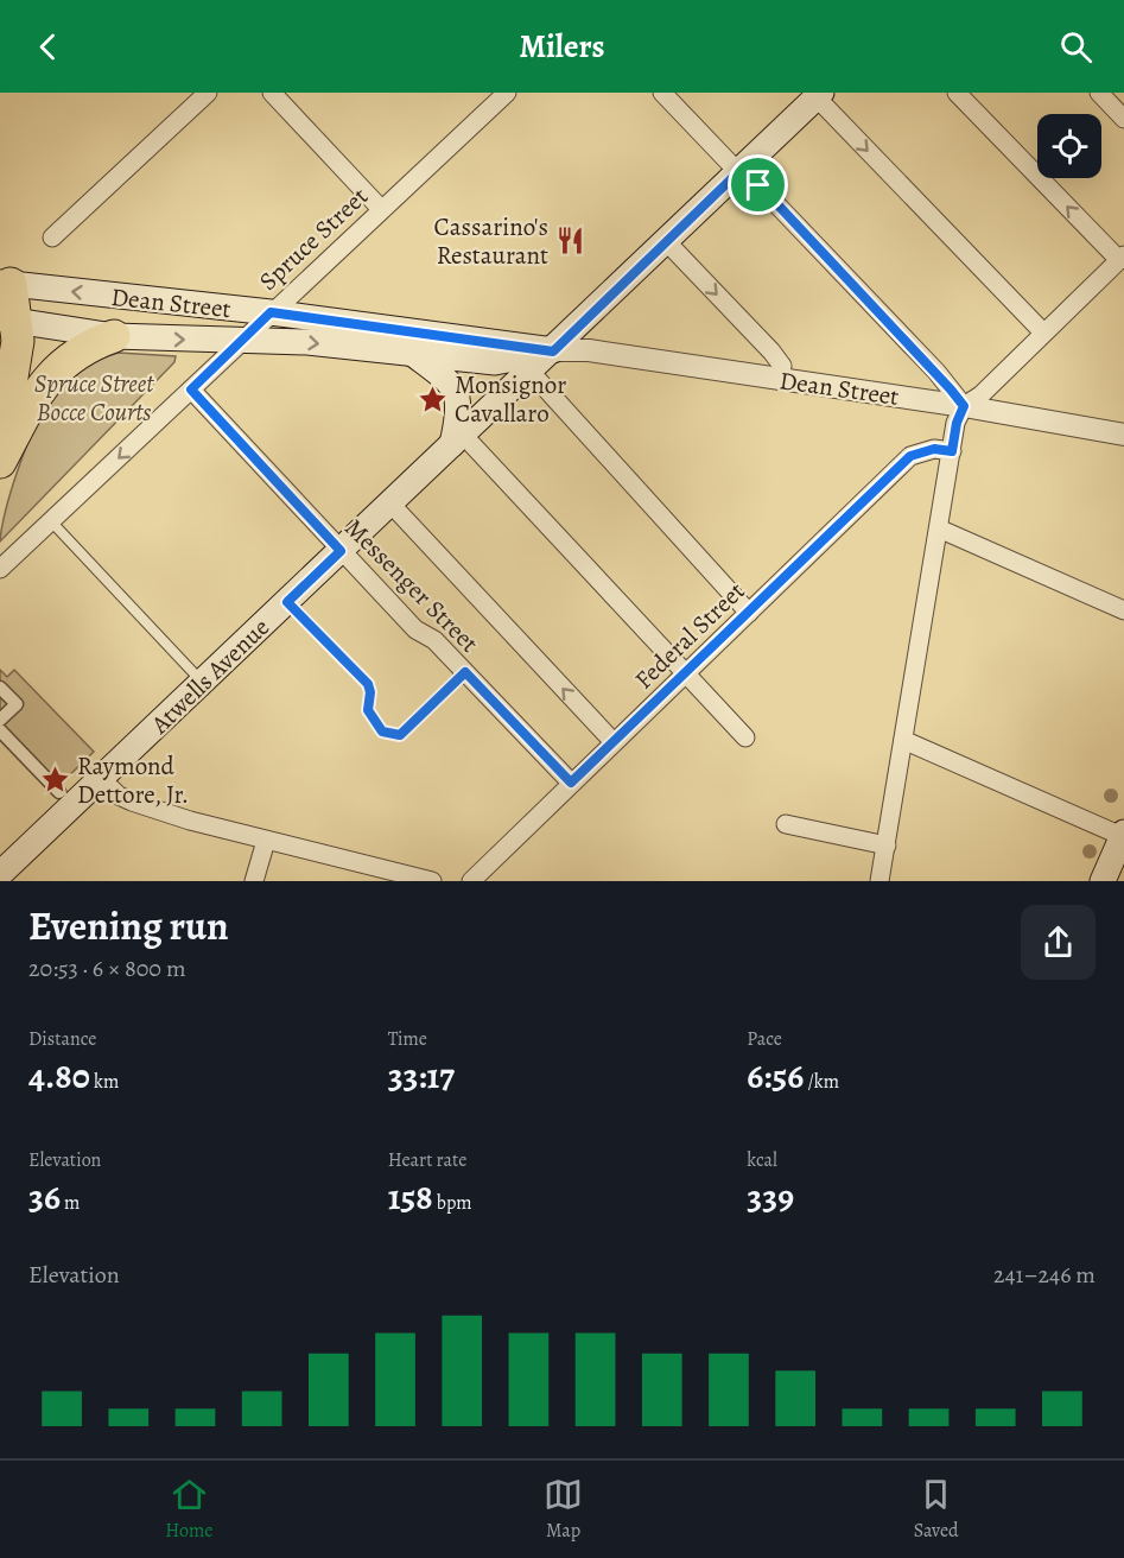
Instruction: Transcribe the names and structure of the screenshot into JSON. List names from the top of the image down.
{
  "streets": {
    "main road": ["Dean Street", "Atwells Avenue"],
    "street": ["Spruce Street", "Messenger Street", "Federal Street"]
  },
  "crossings": [
    ["Spruce Street", "Dean Street"],
    ["Spruce Street", "Messenger Street"],
    ["Dean Street", "Atwells Avenue"],
    ["Messenger Street", "Federal Street"],
    ["Messenger Street", "Atwells Avenue"]
  ],
  "parks": ["Spruce Street Bocce Courts"],
  "places": {
    "restaurant": ["Cassarino's Restaurant"],
    "place": ["Monsignor Cavallaro", "Raymond Dettore, Jr."]
  },
  "page": {
    "header": "Milers",
    "heading": ["Evening run", "20:53 · 6 × 800 m"],
    "stats": [
      ["Distance", "4.80 km"],
      ["Time", "33:17"],
      ["Pace", "6:56 /km"],
      ["Elevation", "36 m"],
      ["Heart rate", "158 bpm"],
      ["kcal", "339"]
    ],
    "chart": ["Elevation", "241–246 m"],
    "tabs": ["Home", "Map", "Saved"]
  }
}
